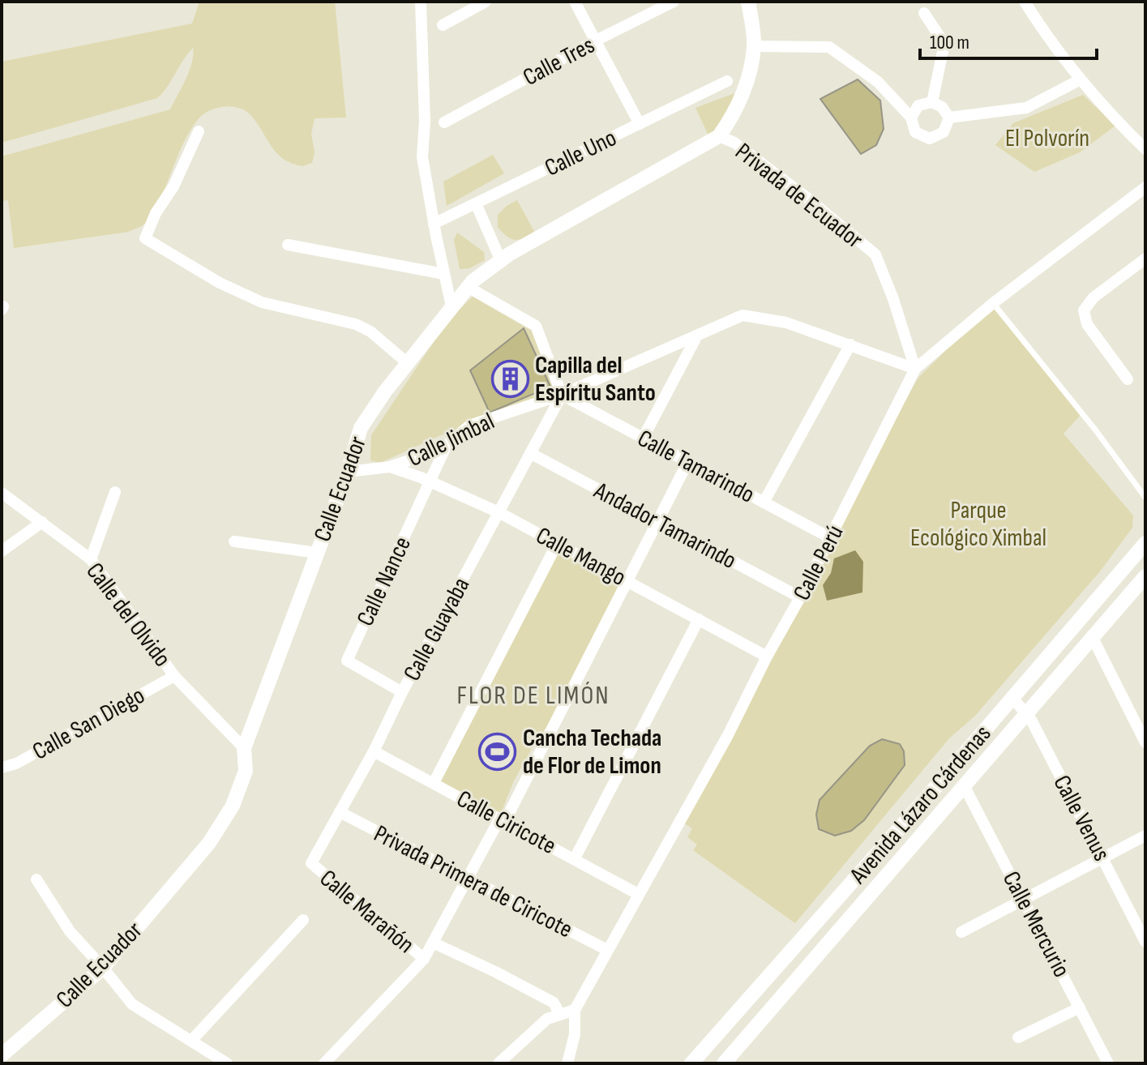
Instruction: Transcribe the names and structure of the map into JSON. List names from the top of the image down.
{
  "streets": {
    "street": [
      "Calle Tres",
      "Calle Uno",
      "Privada de Ecuador",
      "Calle Jimbal",
      "Calle Tamarindo",
      "Calle Ecuador",
      "Andador Tamarindo",
      "Calle Mango",
      "Calle Perú",
      "Calle Nance",
      "Calle del Olvido",
      "Calle Guayaba",
      "Calle San Diego",
      "Avenida Lázaro Cárdenas",
      "Calle Venus",
      "Calle Ciricote",
      "Privada Primera de Ciricote",
      "Calle Marañón",
      "Calle Mercurio"
    ]
  },
  "crossings": [
    ["Privada de Ecuador", "Calle Jimbal"],
    ["Privada de Ecuador", "Calle Ecuador"],
    ["Privada de Ecuador", "Calle Perú"],
    ["Calle Jimbal", "Calle Tamarindo"],
    ["Calle Jimbal", "Calle Ecuador"],
    ["Calle Jimbal", "Calle Mango"],
    ["Calle Jimbal", "Calle Perú"],
    ["Calle Jimbal", "Calle Nance"],
    ["Calle Jimbal", "Calle Guayaba"],
    ["Calle Tamarindo", "Calle Perú"],
    ["Calle Tamarindo", "Calle Guayaba"],
    ["Calle Ecuador", "Calle del Olvido"],
    ["Andador Tamarindo", "Calle Perú"],
    ["Andador Tamarindo", "Calle Guayaba"],
    ["Calle Mango", "Calle Perú"],
    ["Calle Mango", "Calle Nance"],
    ["Calle Mango", "Calle Guayaba"],
    ["Calle Perú", "Calle Ciricote"],
    ["Calle Perú", "Privada Primera de Ciricote"],
    ["Calle Nance", "Calle Guayaba"],
    ["Calle del Olvido", "Calle San Diego"],
    ["Calle Guayaba", "Calle Ciricote"],
    ["Calle Guayaba", "Privada Primera de Ciricote"],
    ["Calle Guayaba", "Calle Marañón"],
    ["Avenida Lázaro Cárdenas", "Calle Venus"],
    ["Avenida Lázaro Cárdenas", "Calle Mercurio"]
  ],
  "districts": ["FLOR DE LIMÓN"],
  "parks": ["El Polvorín", "Parque Ecológico Ximbal"],
  "places": {
    "building": ["Capilla del Espíritu Santo"],
    "sports": ["Cancha Techada de Flor de Limon"]
  },
  "scale_bar": "100 m"
}
